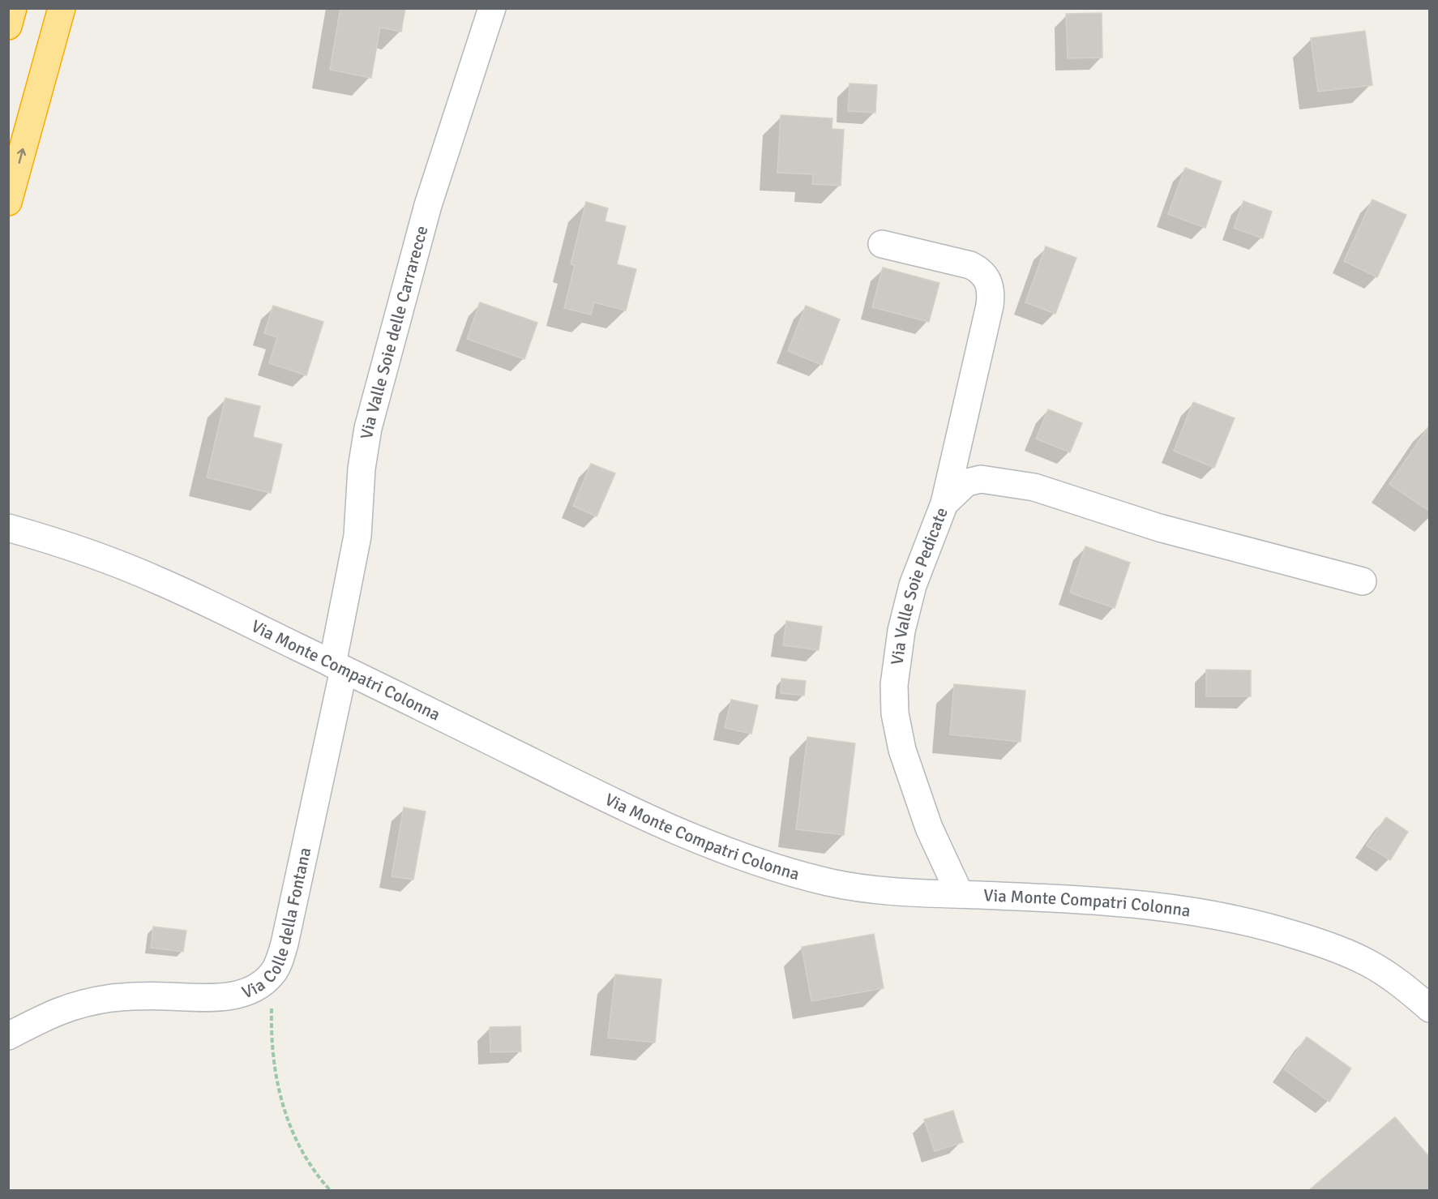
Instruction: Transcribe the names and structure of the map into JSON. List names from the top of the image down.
{
  "streets": {
    "street": [
      "Via Valle Soie delle Carrarecce",
      "Via Valle Soie Pedicate",
      "Via Monte Compatri Colonna",
      "Via Colle della Fontana"
    ]
  },
  "crossings": [
    ["Via Valle Soie delle Carrarecce", "Via Monte Compatri Colonna"],
    ["Via Valle Soie delle Carrarecce", "Via Colle della Fontana"],
    ["Via Valle Soie Pedicate", "Via Monte Compatri Colonna"],
    ["Via Monte Compatri Colonna", "Via Colle della Fontana"]
  ]
}
